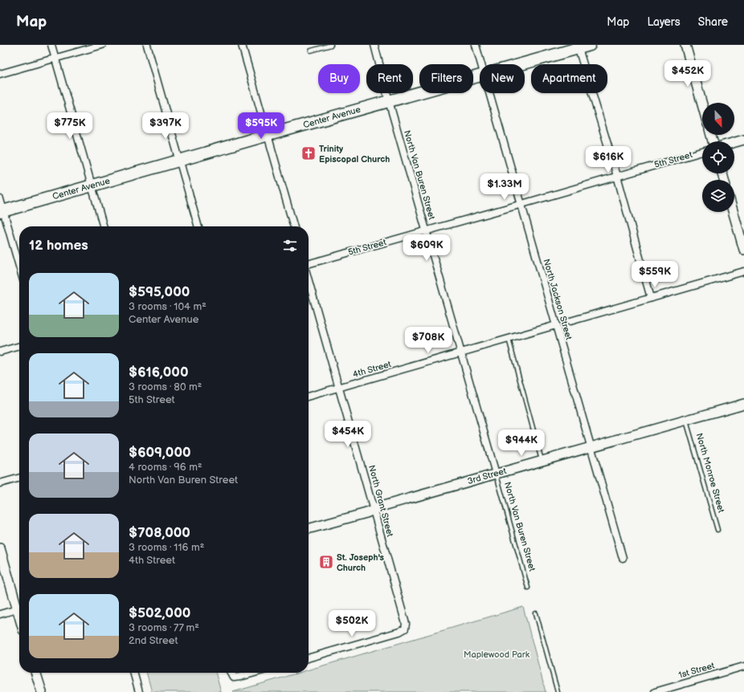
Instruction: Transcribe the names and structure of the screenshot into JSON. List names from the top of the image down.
{
  "streets": {
    "highway": ["Center Avenue"],
    "street": [
      "5th Street",
      "North Van Buren Street",
      "North Jackson Street",
      "4th Street",
      "3rd Street",
      "North Grant Street",
      "1st Street"
    ],
    "lane": ["North Monroe Street"]
  },
  "crossings": [
    ["Center Avenue", "North Van Buren Street"],
    ["5th Street", "North Van Buren Street"],
    ["5th Street", "North Jackson Street"],
    ["North Van Buren Street", "4th Street"],
    ["North Van Buren Street", "3rd Street"],
    ["North Jackson Street", "4th Street"],
    ["North Jackson Street", "3rd Street"],
    ["4th Street", "North Grant Street"],
    ["North Monroe Street", "3rd Street"],
    ["3rd Street", "North Grant Street"]
  ],
  "parks": ["Maplewood Park"],
  "places": {
    "church": ["Trinity Episcopal Church"],
    "building": ["St. Joseph's Church"]
  },
  "north": "bottom",
  "page": {
    "header": "Map",
    "nav": ["Map", "Layers", "Share"],
    "price": [
      "$452K",
      "$775K",
      "$397K",
      "$595K",
      "$616K",
      "$1.33M",
      "$609K",
      "$559K",
      "$708K",
      "$454K",
      "$944K",
      "$502K"
    ],
    "chip": [
      "Buy",
      "Rent",
      "Filters",
      "New",
      "Apartment"
    ],
    "heading": "12 homes",
    "list": [
      {
        "name": "$595,000",
        "note": "3 rooms · 104 m² · Center Avenue"
      },
      {
        "name": "$616,000",
        "note": "3 rooms · 80 m² · 5th Street"
      },
      {
        "name": "$609,000",
        "note": "4 rooms · 96 m² · North Van Buren Street"
      },
      {
        "name": "$708,000",
        "note": "3 rooms · 116 m² · 4th Street"
      },
      {
        "name": "$502,000",
        "note": "3 rooms · 77 m² · 2nd Street"
      }
    ]
  }
}
